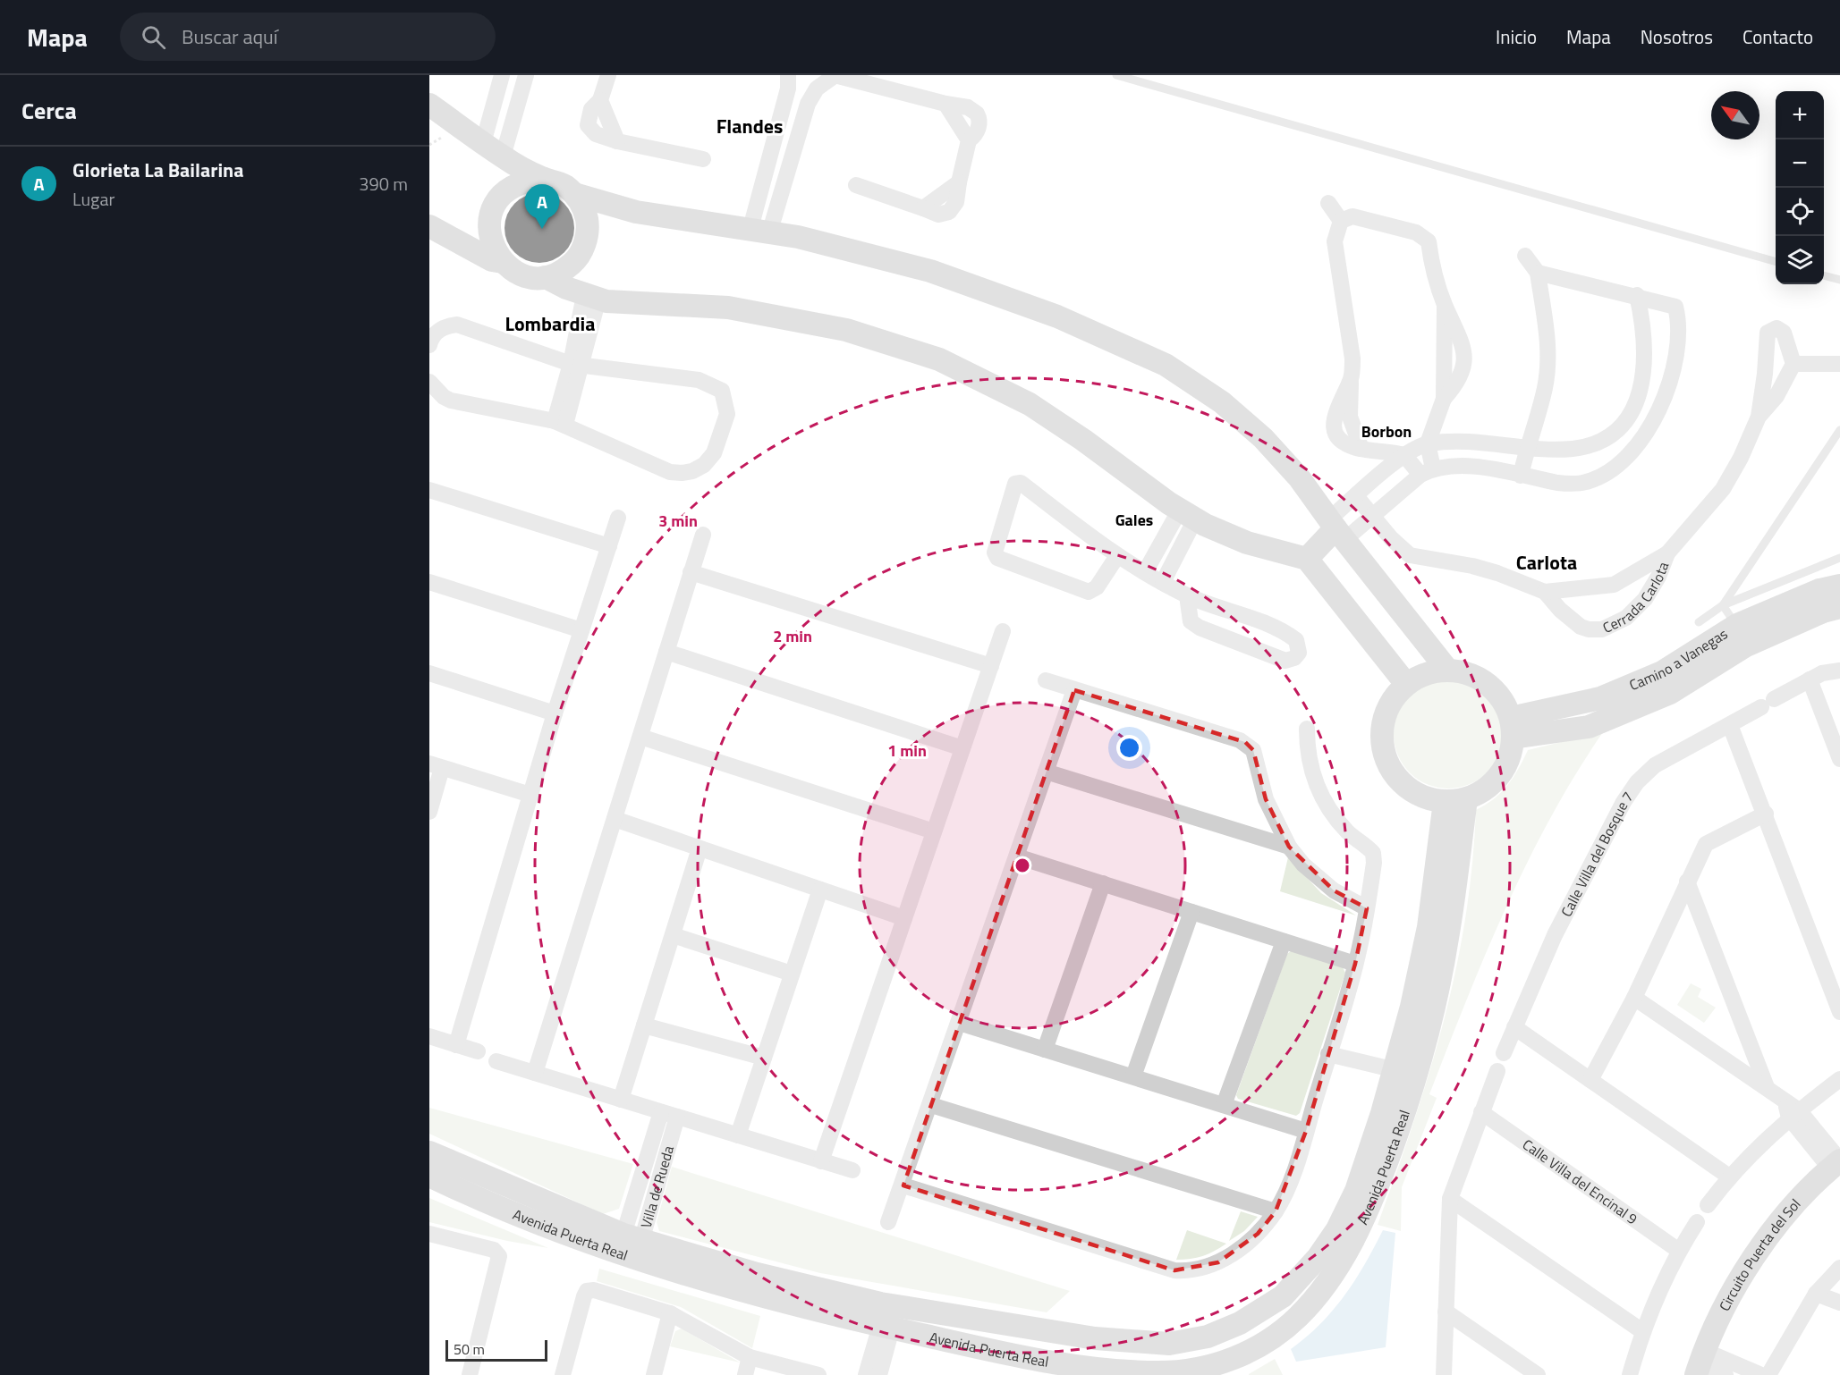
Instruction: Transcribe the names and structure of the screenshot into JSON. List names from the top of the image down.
{
  "streets": {
    "main road": ["Camino a Vanegas", "Avenida Puerta Real", "Circuito Puerta del Sol"],
    "street": [
      "Cerrada Carlota",
      "Calle Villa del Bosque 7",
      "Calle Villa del Encinal 9",
      "Villa de Rueda"
    ]
  },
  "crossings": [
    ["Camino a Vanegas", "Avenida Puerta Real"],
    ["Avenida Puerta Real", "Villa de Rueda"]
  ],
  "districts": [
    "Flandes",
    "Lombardia",
    "Borbon",
    "Gales",
    "Carlota"
  ],
  "scale_bar": "50 m",
  "north": "top left",
  "page": {
    "header": "Mapa",
    "search": "Buscar aquí",
    "nav": [
      "Inicio",
      "Mapa",
      "Nosotros",
      "Contacto"
    ],
    "heading": "Cerca",
    "map_buttons": ["+", "−"],
    "list": [
      {
        "mark": "A",
        "name": "Glorieta La Bailarina",
        "note": "Lugar",
        "value": "390 m"
      }
    ],
    "pins": "A",
    "scale": "50 m"
  },
  "rings": ["3 min", "2 min", "1 min"]
}
